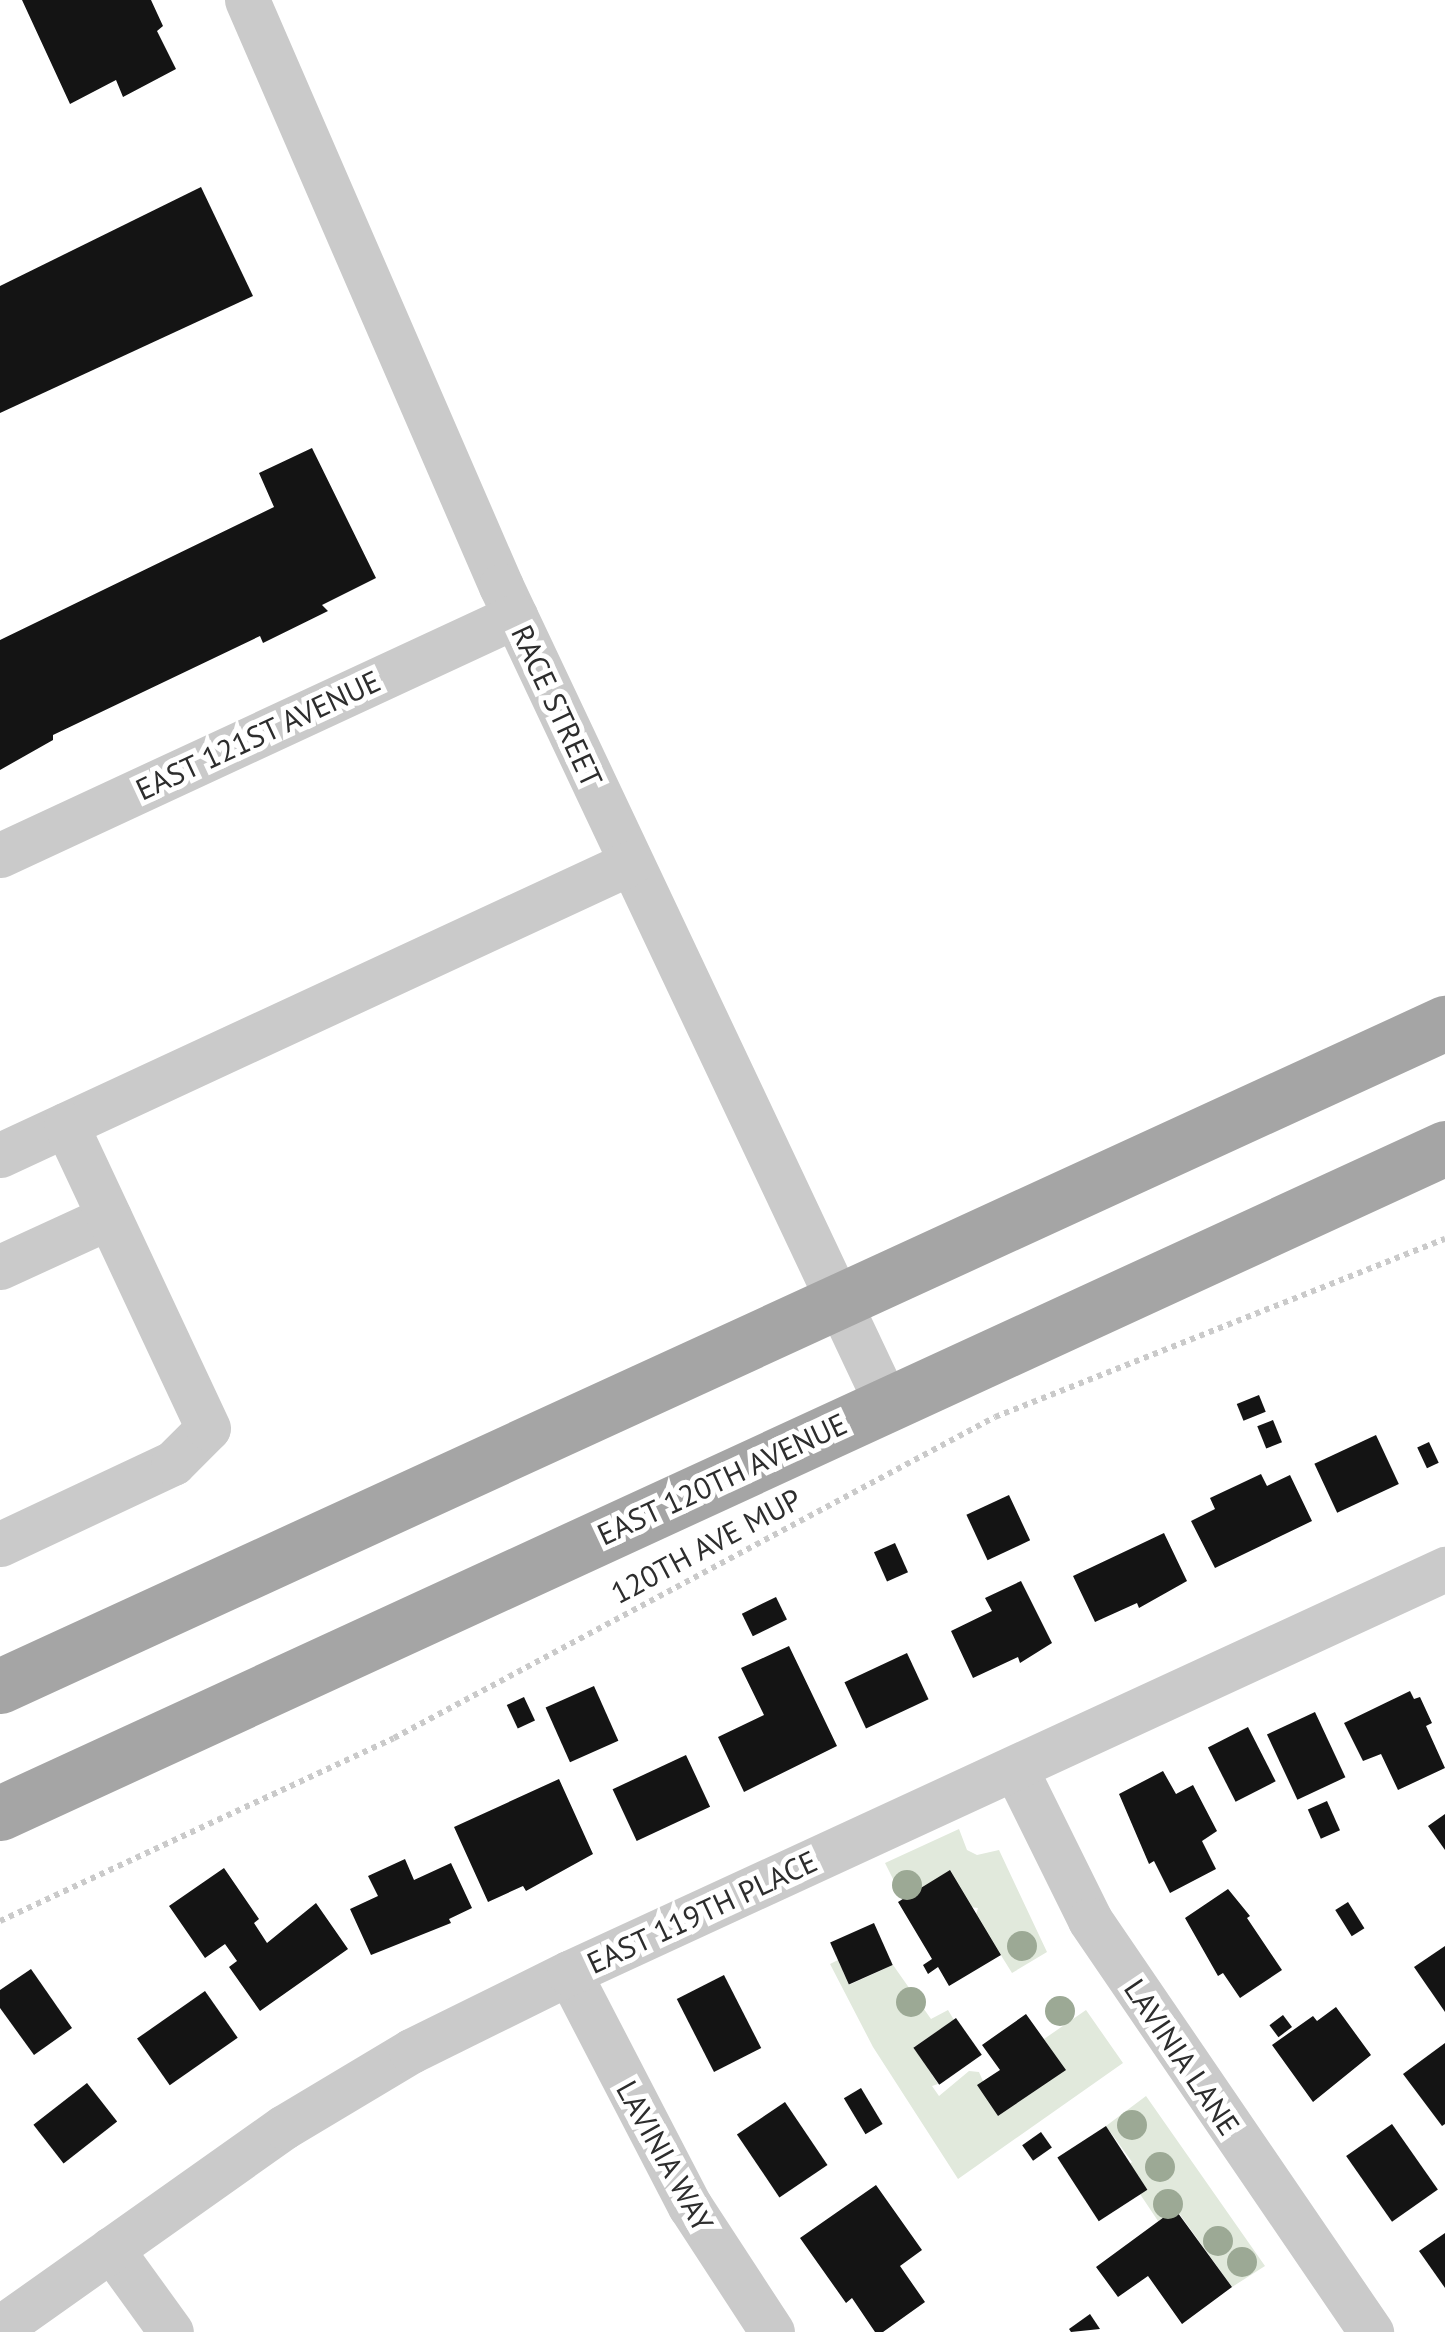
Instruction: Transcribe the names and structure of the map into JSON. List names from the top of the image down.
{
  "streets": {
    "main road": ["EAST 120TH AVENUE"],
    "street": [
      "RACE STREET",
      "EAST 121ST AVENUE",
      "EAST 119TH PLACE",
      "LAVINIA LANE",
      "LAVINIA WAY"
    ],
    "path": ["120TH AVE MUP"]
  },
  "crossings": [
    ["RACE STREET", "EAST 121ST AVENUE"],
    ["RACE STREET", "EAST 120TH AVENUE"],
    ["EAST 119TH PLACE", "LAVINIA LANE"],
    ["EAST 119TH PLACE", "LAVINIA WAY"]
  ]
}
